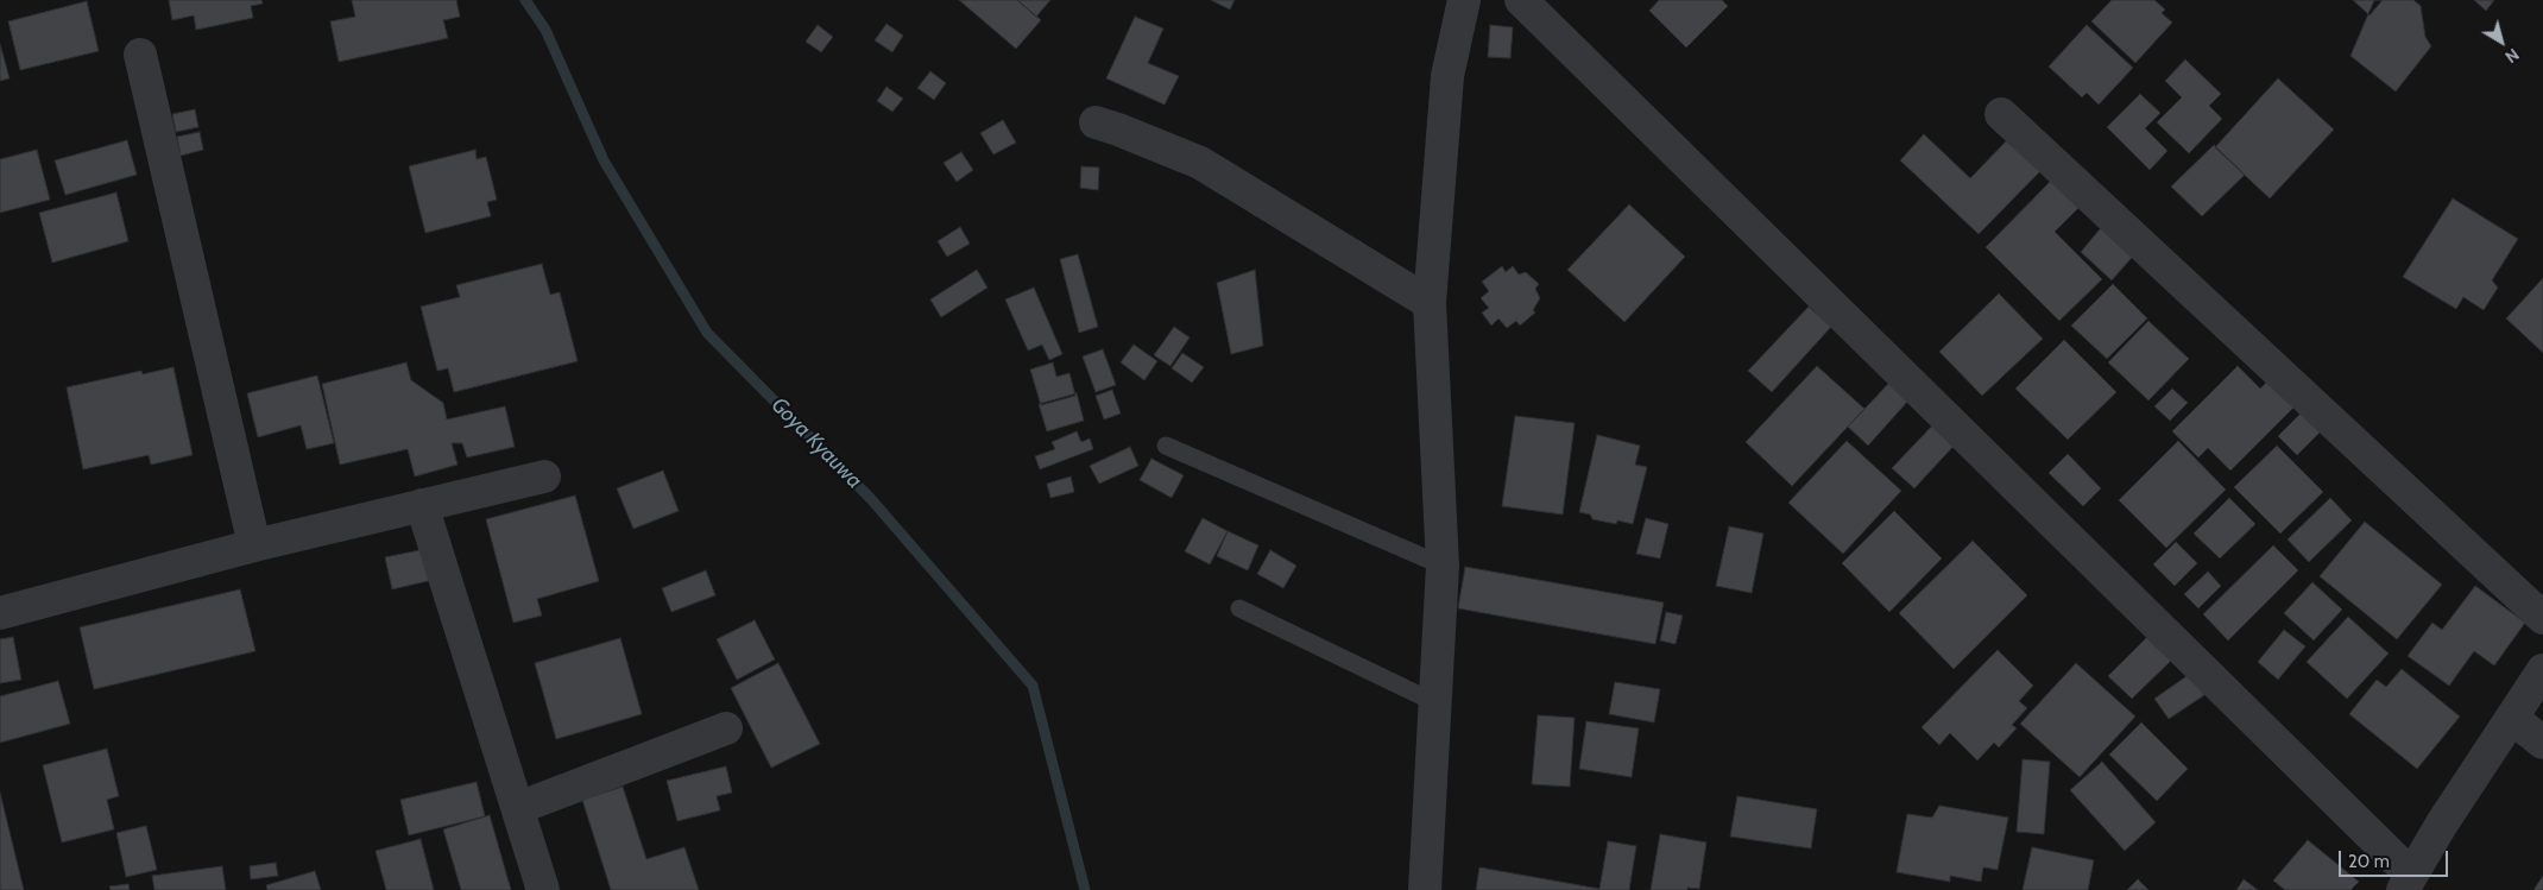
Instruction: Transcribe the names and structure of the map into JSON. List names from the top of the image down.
{
  "water": ["Goya Kyauwa"],
  "scale_bar": "20 m",
  "north": "bottom right"
}
